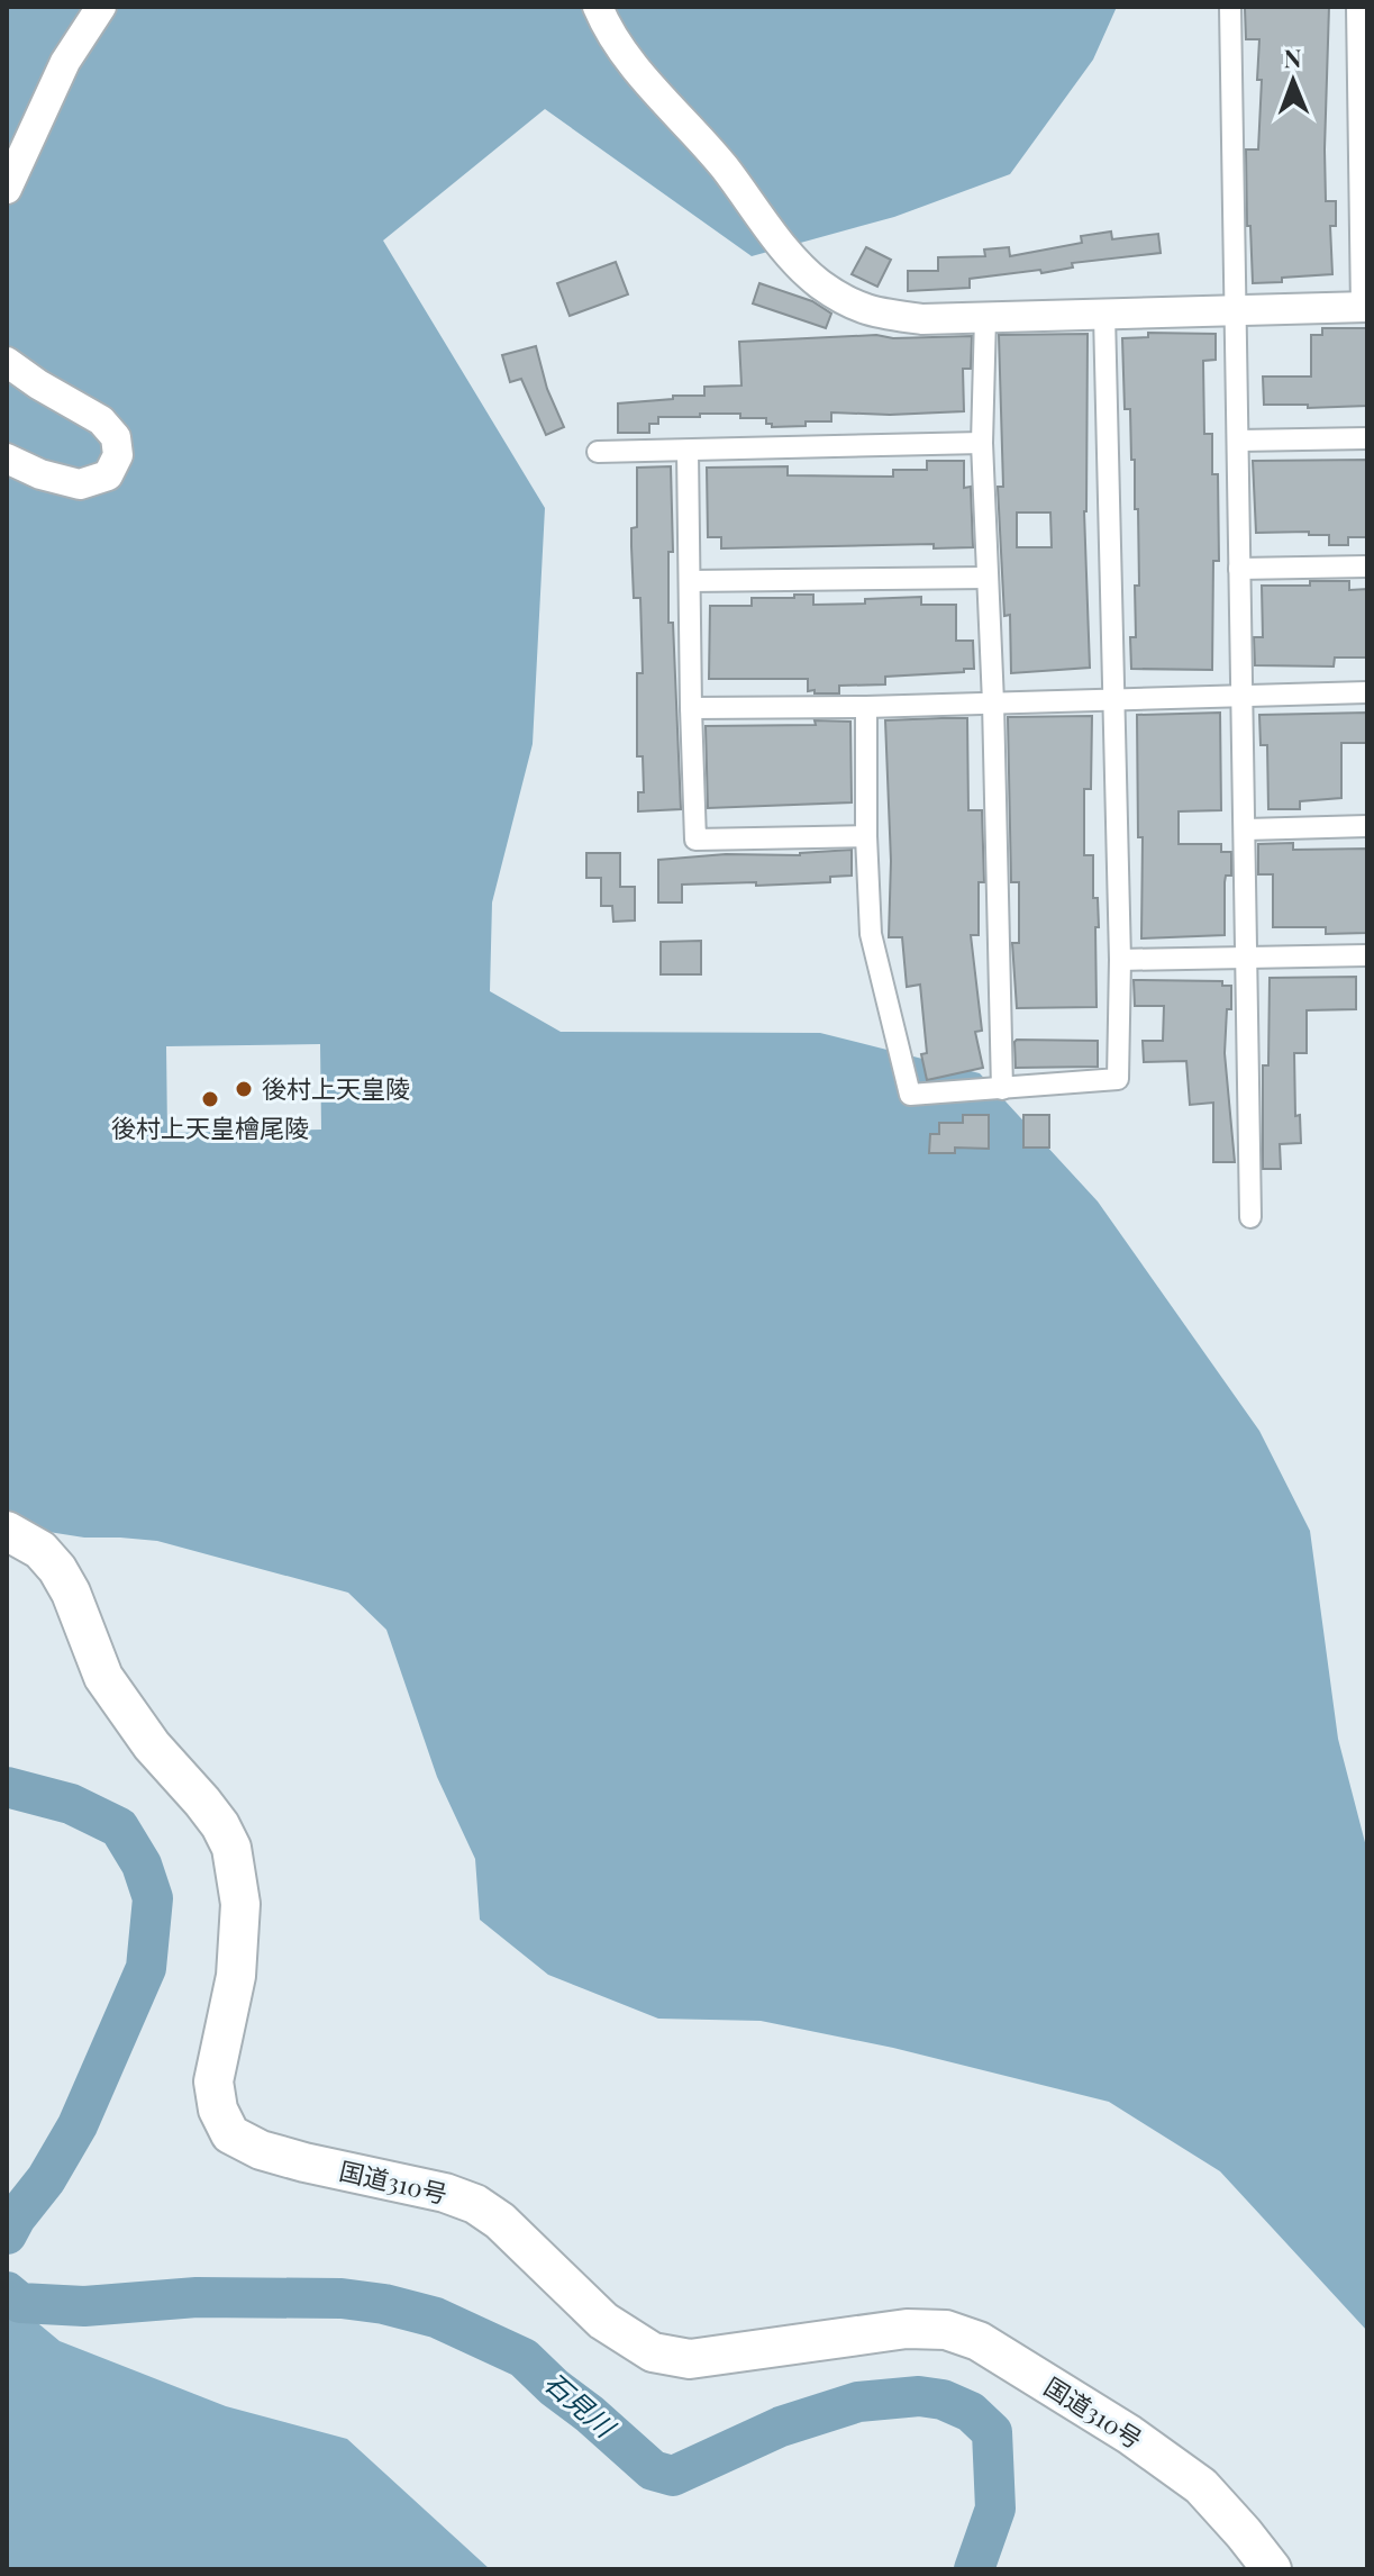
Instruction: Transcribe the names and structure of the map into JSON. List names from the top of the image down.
{
  "streets": {
    "highway": ["国道310号"]
  },
  "water": ["石見川"],
  "places": ["後村上天皇陵", "後村上天皇檜尾陵"],
  "north": "top"
}
